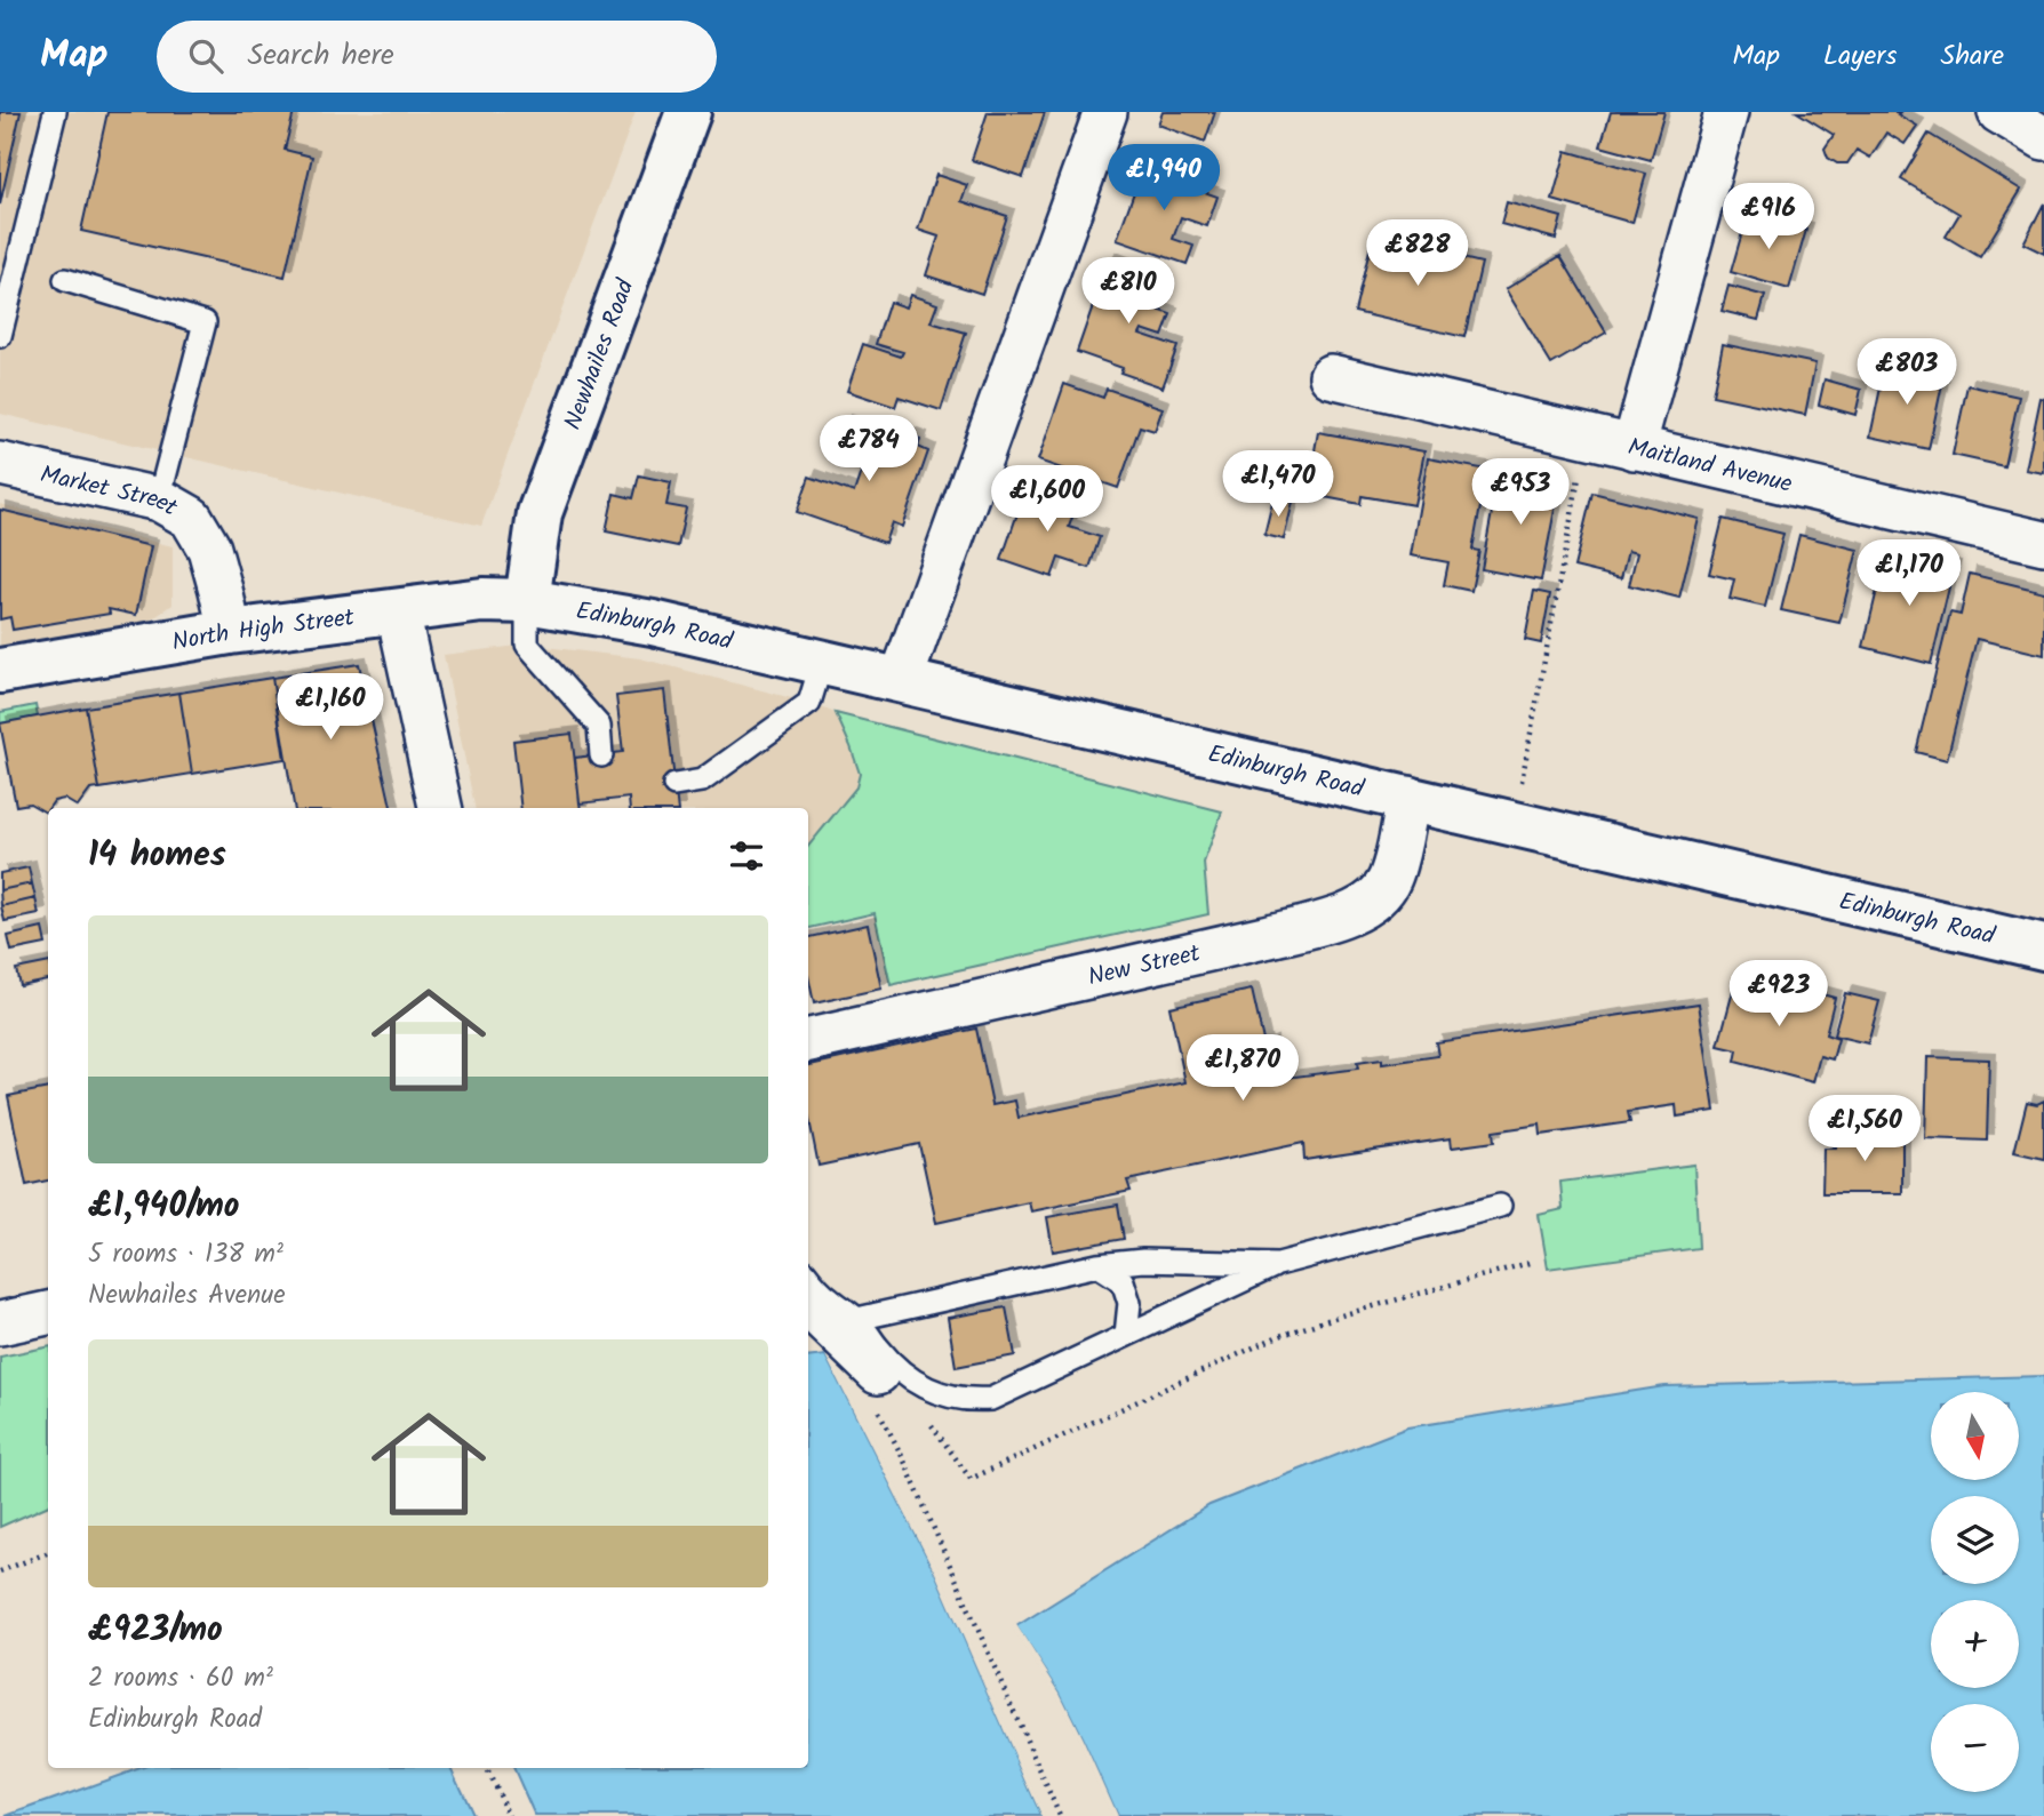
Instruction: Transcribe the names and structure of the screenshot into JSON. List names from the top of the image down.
{
  "streets": {
    "main road": ["Newhailes Road", "Edinburgh Road", "North High Street"],
    "street": ["Maitland Avenue", "Market Street", "New Street"]
  },
  "crossings": [
    ["Newhailes Road", "Edinburgh Road"],
    ["Newhailes Road", "North High Street"],
    ["Market Street", "North High Street"],
    ["Edinburgh Road", "North High Street"],
    ["Edinburgh Road", "New Street"]
  ],
  "north": "bottom",
  "page": {
    "header": "Map",
    "search": "Search here",
    "nav": ["Map", "Layers", "Share"],
    "price": [
      "£1,940",
      "£916",
      "£828",
      "£810",
      "£803",
      "£784",
      "£1,470",
      "£953",
      "£1,600",
      "£1,170",
      "£1,160",
      "£923",
      "£1,870",
      "£1,560"
    ],
    "heading": "14 homes",
    "list": [
      {
        "name": "£1,940/mo",
        "note": "5 rooms · 138 m² · Newhailes Avenue"
      },
      {
        "name": "£923/mo",
        "note": "2 rooms · 60 m² · Edinburgh Road"
      }
    ],
    "map_buttons": ["+", "−"]
  }
}
